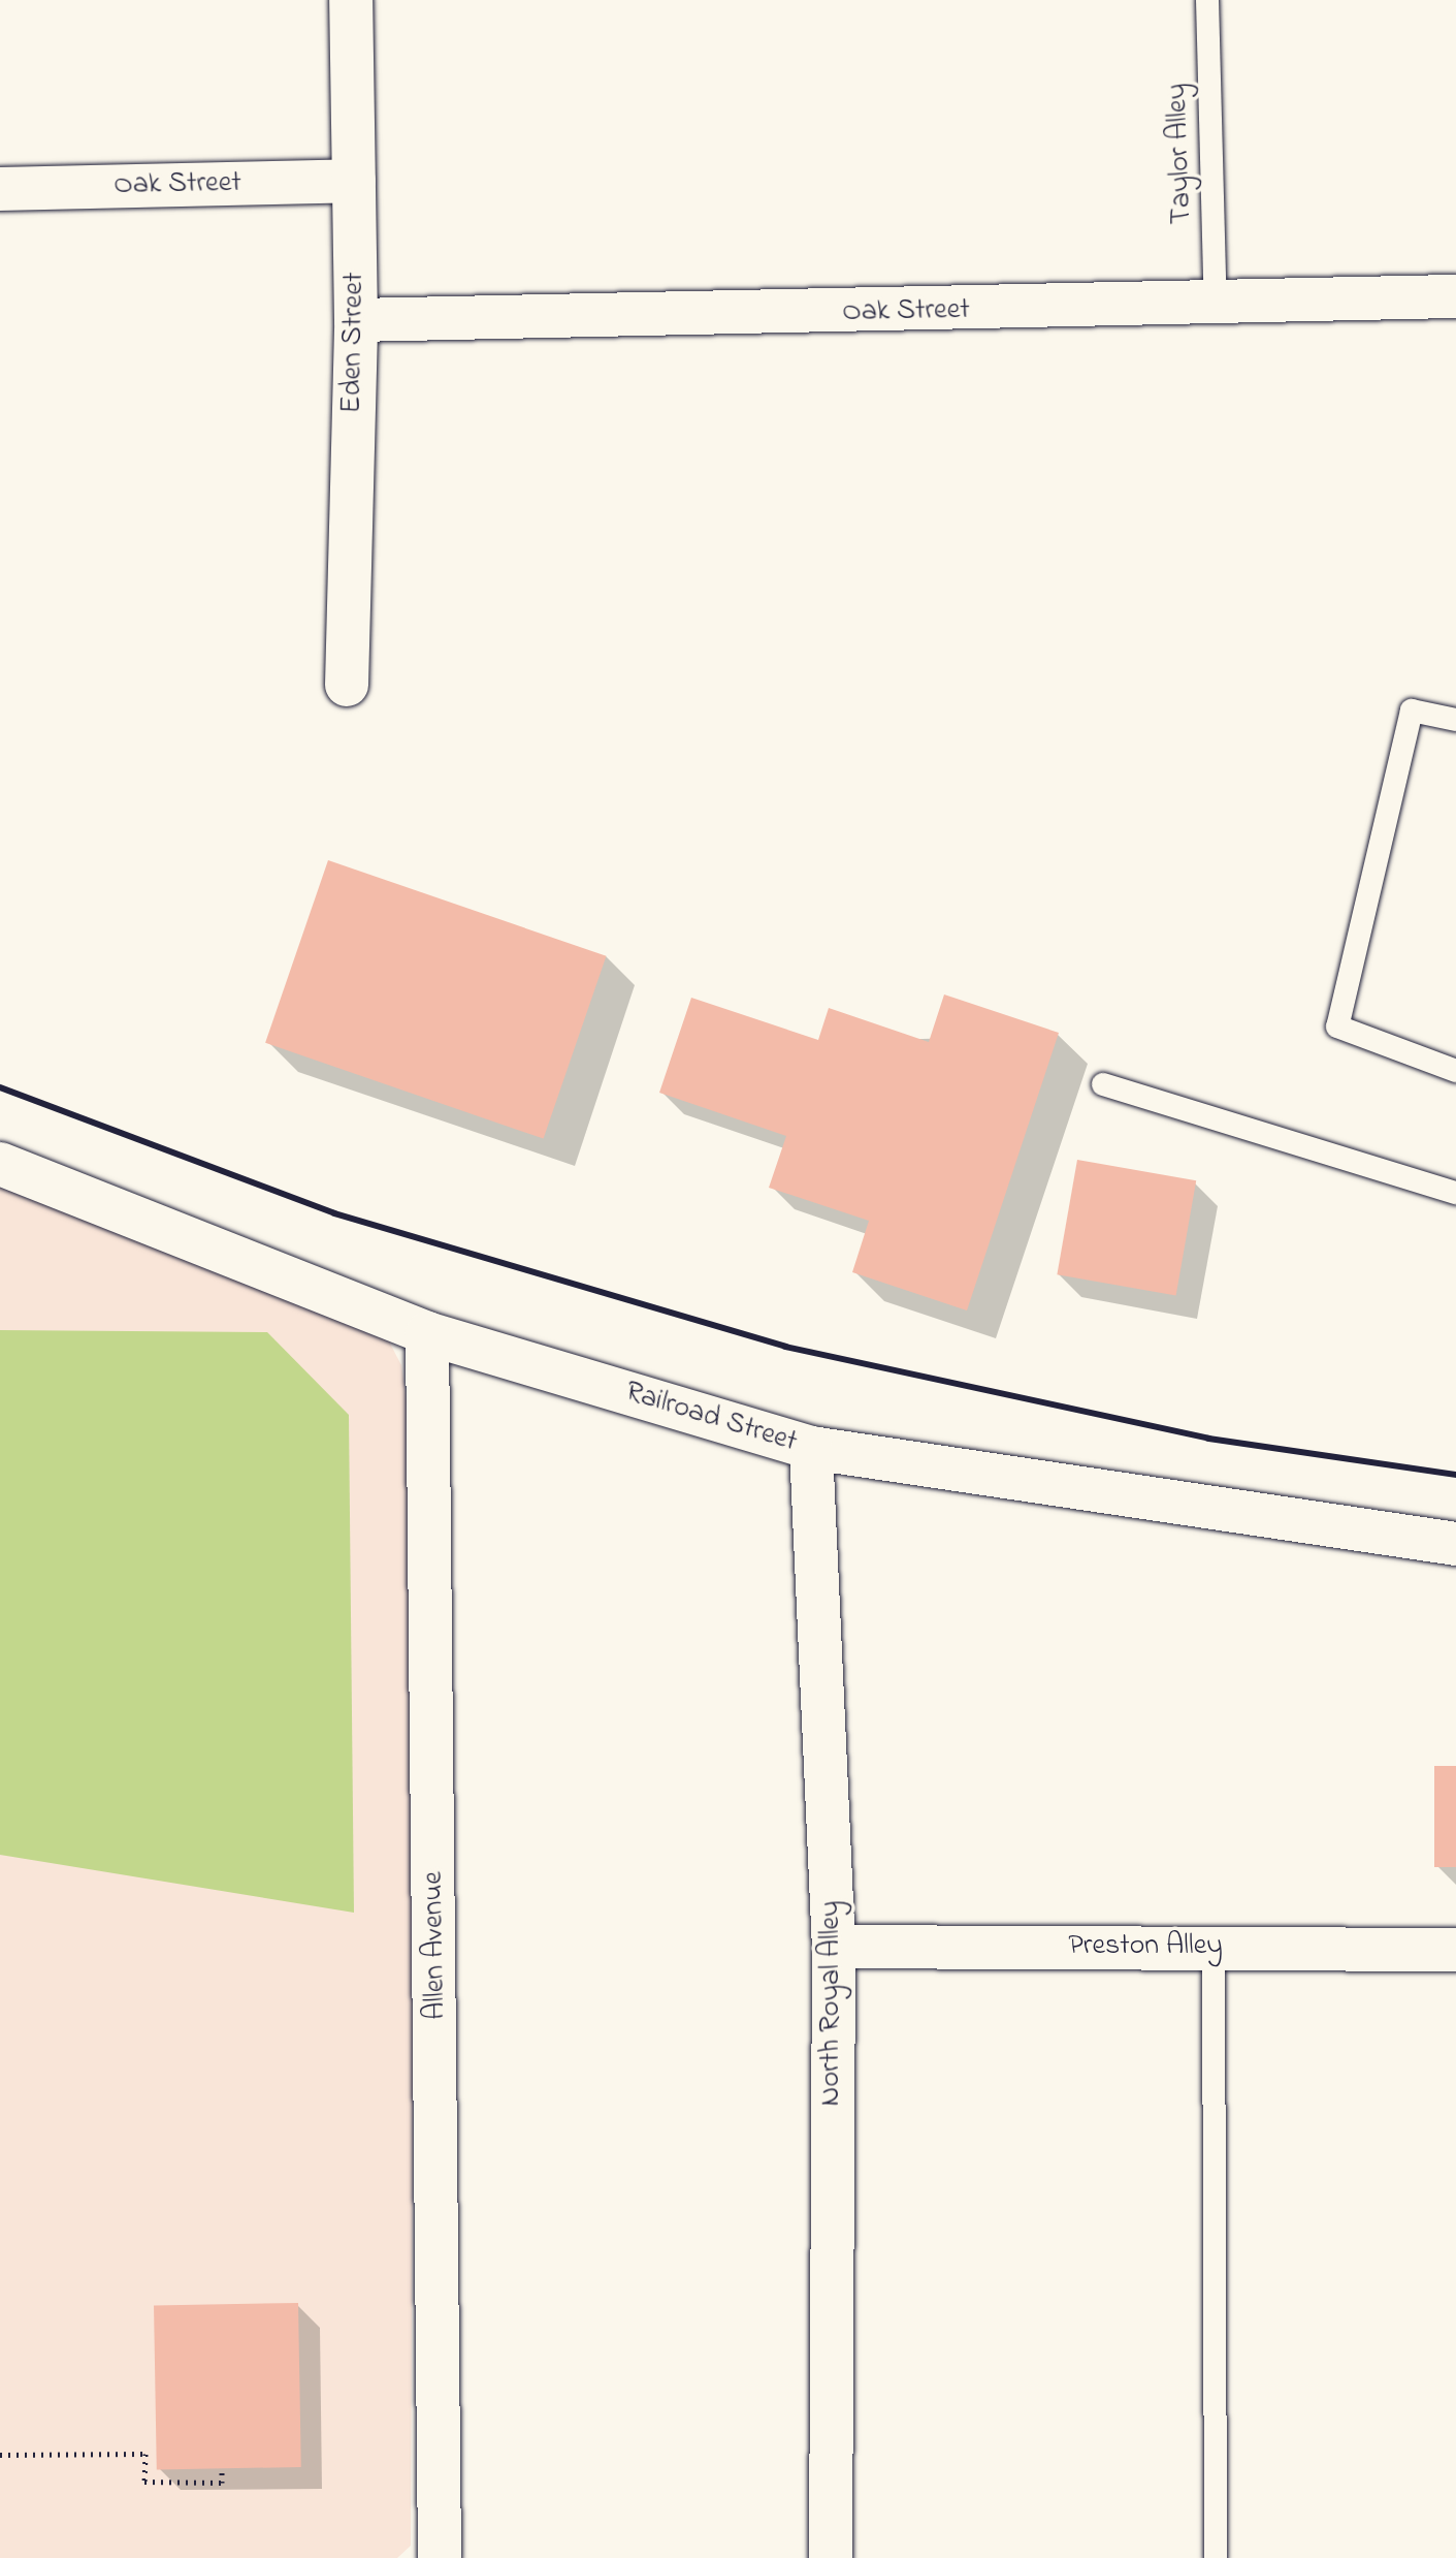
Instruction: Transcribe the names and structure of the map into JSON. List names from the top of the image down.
{
  "streets": {
    "street": [
      "Oak Street",
      "Eden Street",
      "Railroad Street",
      "Allen Avenue",
      "Preston Alley",
      "North Royal Alley"
    ],
    "lane": ["Taylor Alley"]
  },
  "crossings": [
    ["Taylor Alley", "Oak Street"],
    ["Oak Street", "Eden Street"],
    ["Railroad Street", "Allen Avenue"],
    ["Railroad Street", "North Royal Alley"],
    ["Preston Alley", "North Royal Alley"]
  ]
}
